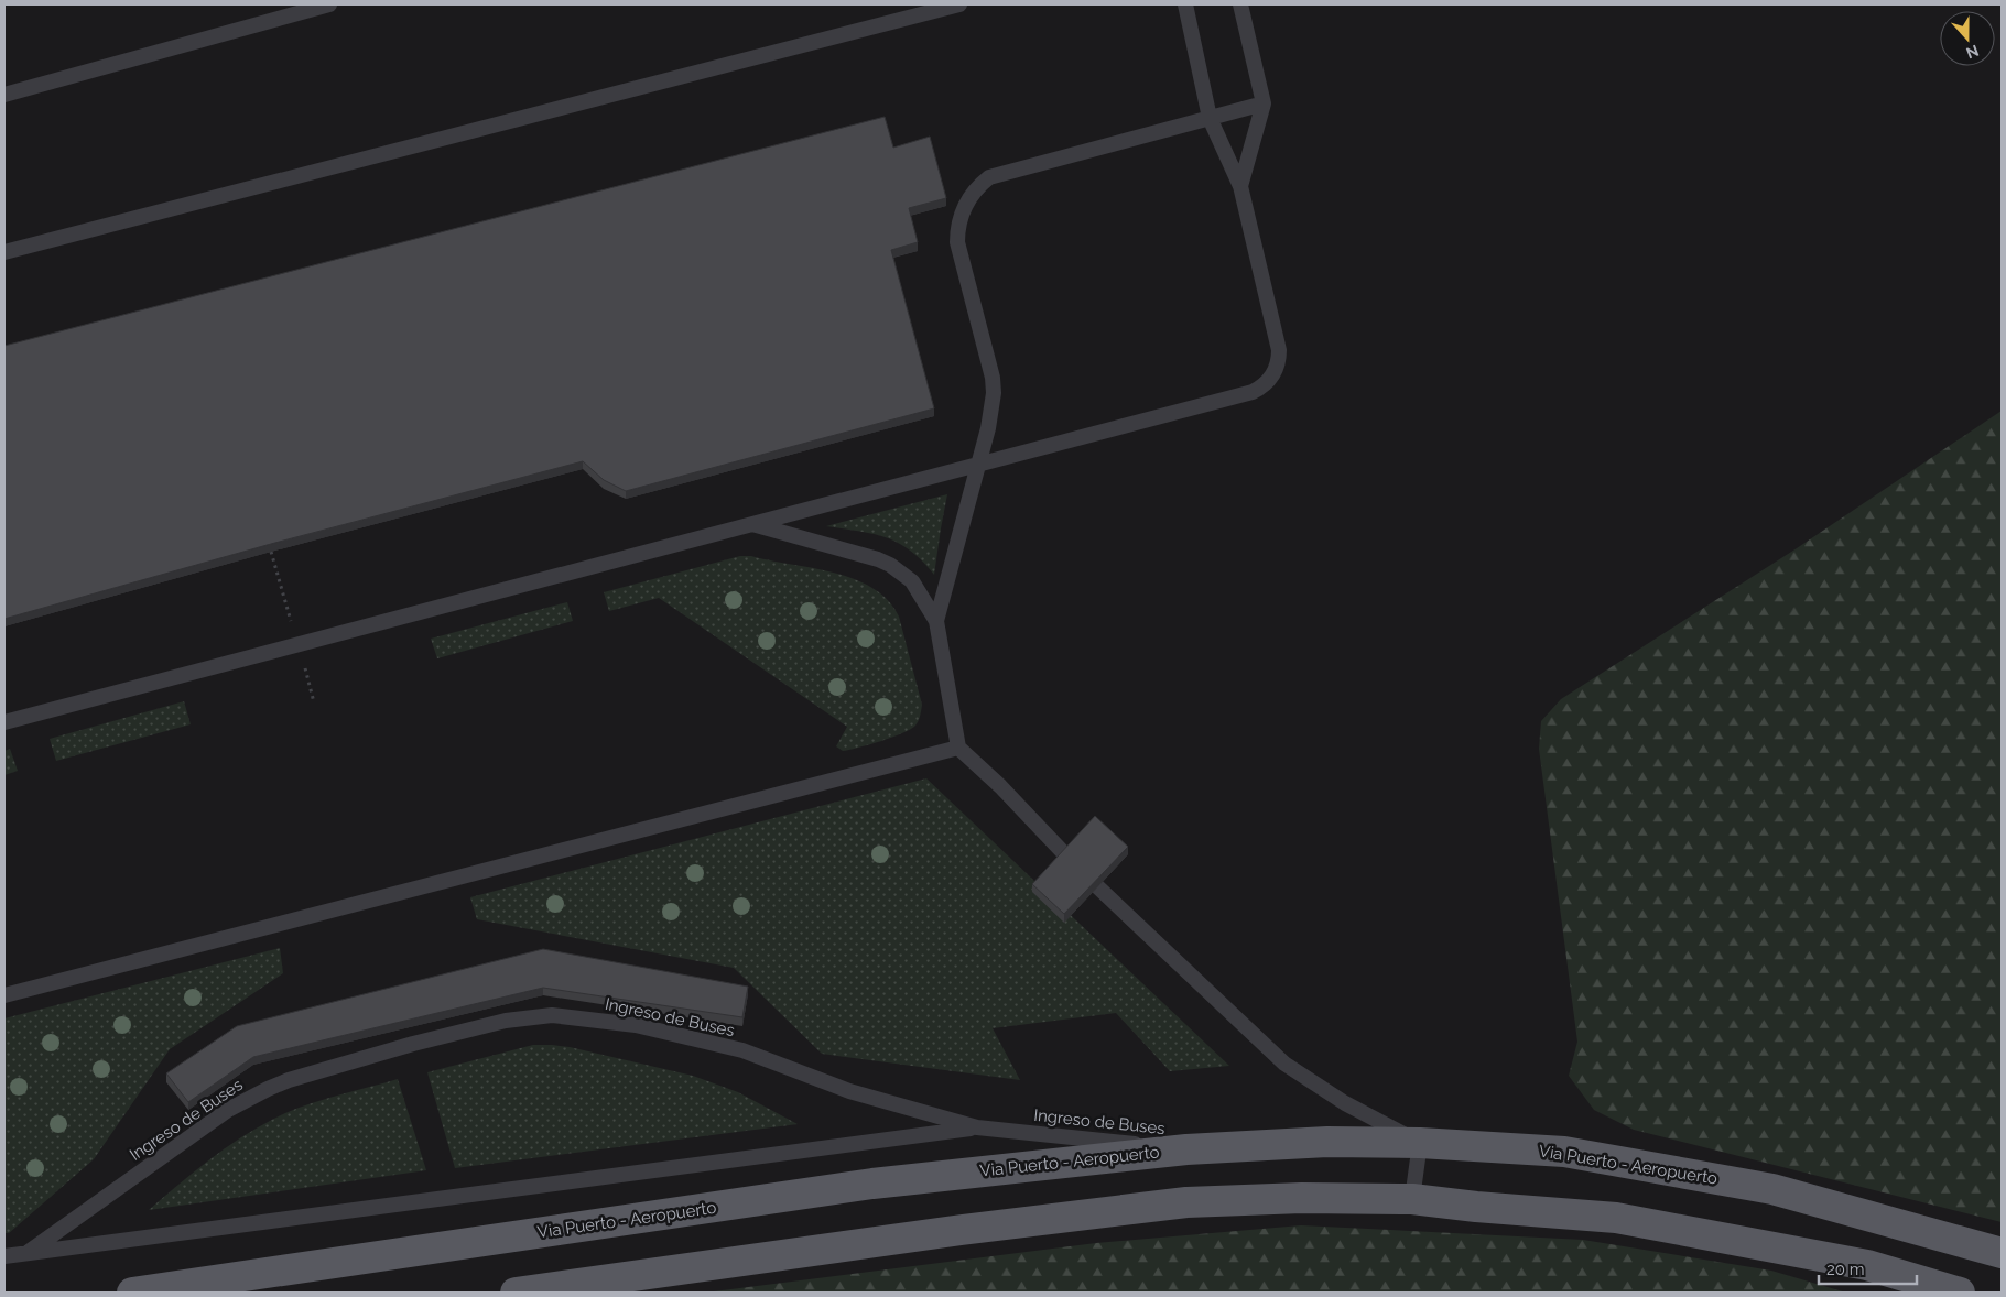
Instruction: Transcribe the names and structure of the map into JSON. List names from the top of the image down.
{
  "streets": {
    "main road": ["Via Puerto - Aeropuerto"],
    "lane": ["Ingreso de Buses"]
  },
  "crossings": [
    ["Ingreso de Buses", "Via Puerto - Aeropuerto"]
  ],
  "scale_bar": "20 m",
  "north": "bottom"
}
